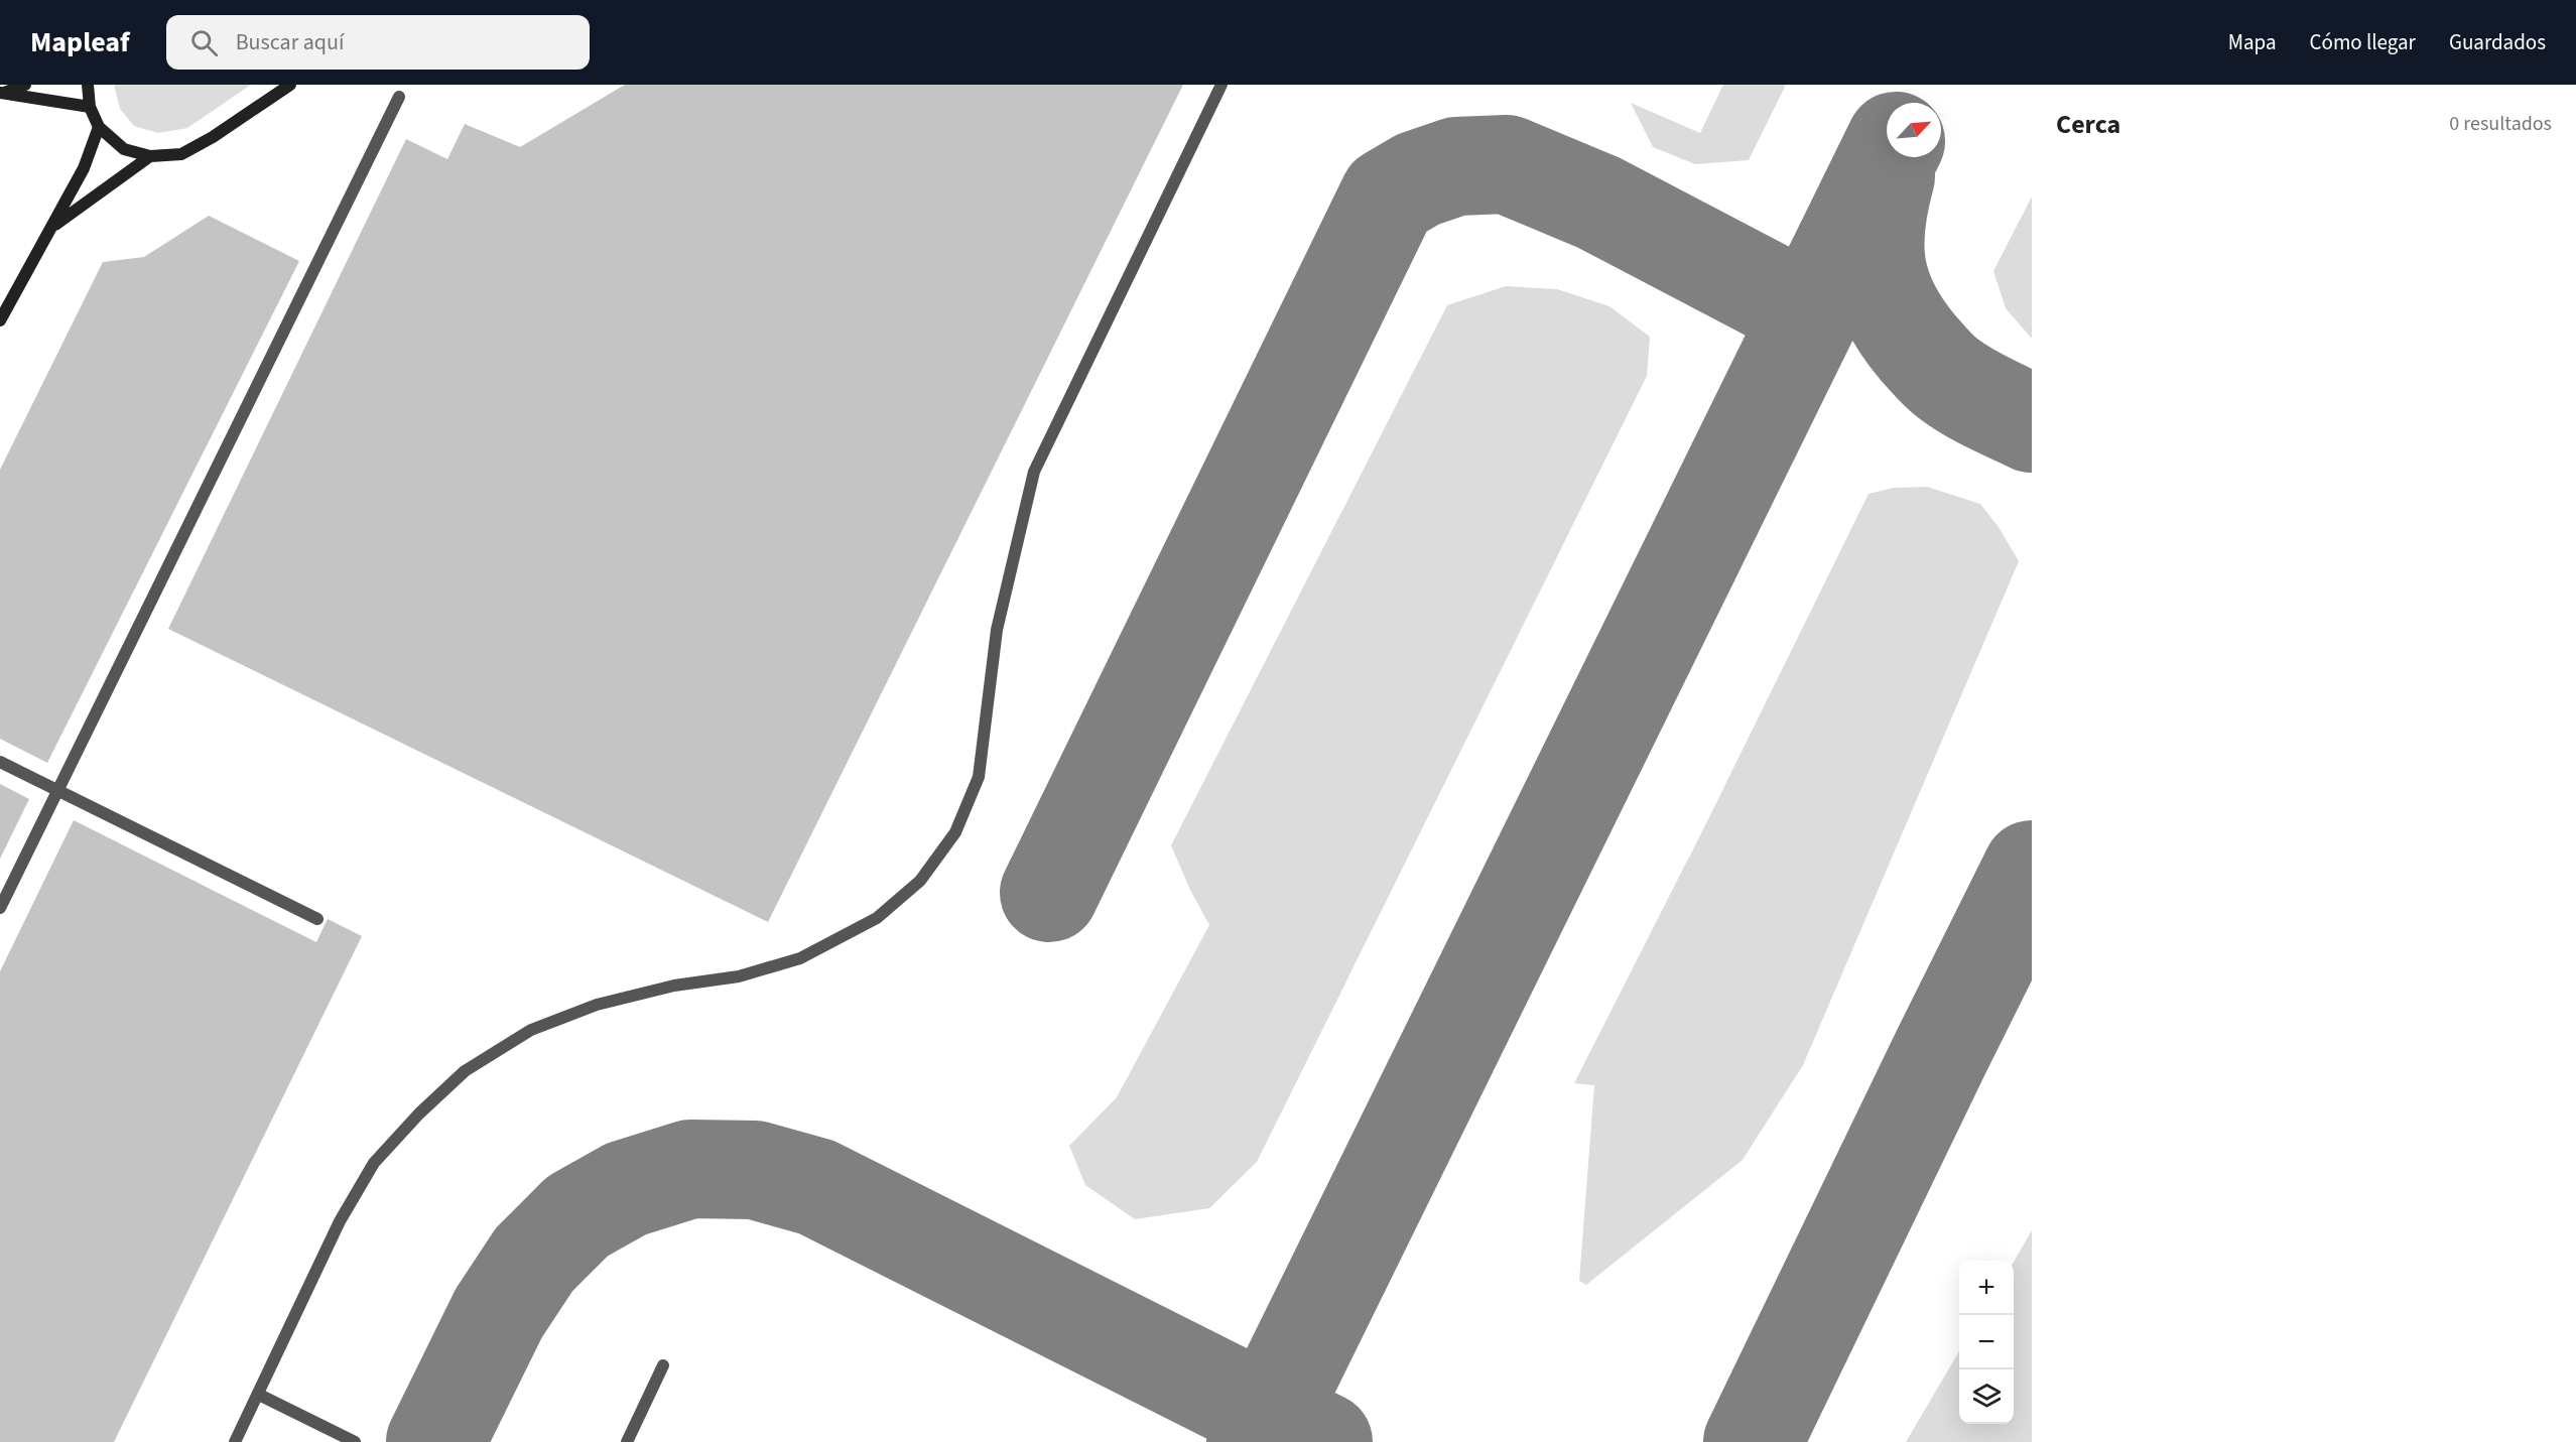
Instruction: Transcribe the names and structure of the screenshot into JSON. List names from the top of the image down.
{
  "north": "top right",
  "page": {
    "header": "Mapleaf",
    "search": "Buscar aquí",
    "nav": ["Mapa", "Cómo llegar", "Guardados"],
    "heading": ["Cerca", "0 resultados"],
    "map_buttons": ["+", "−"]
  }
}
